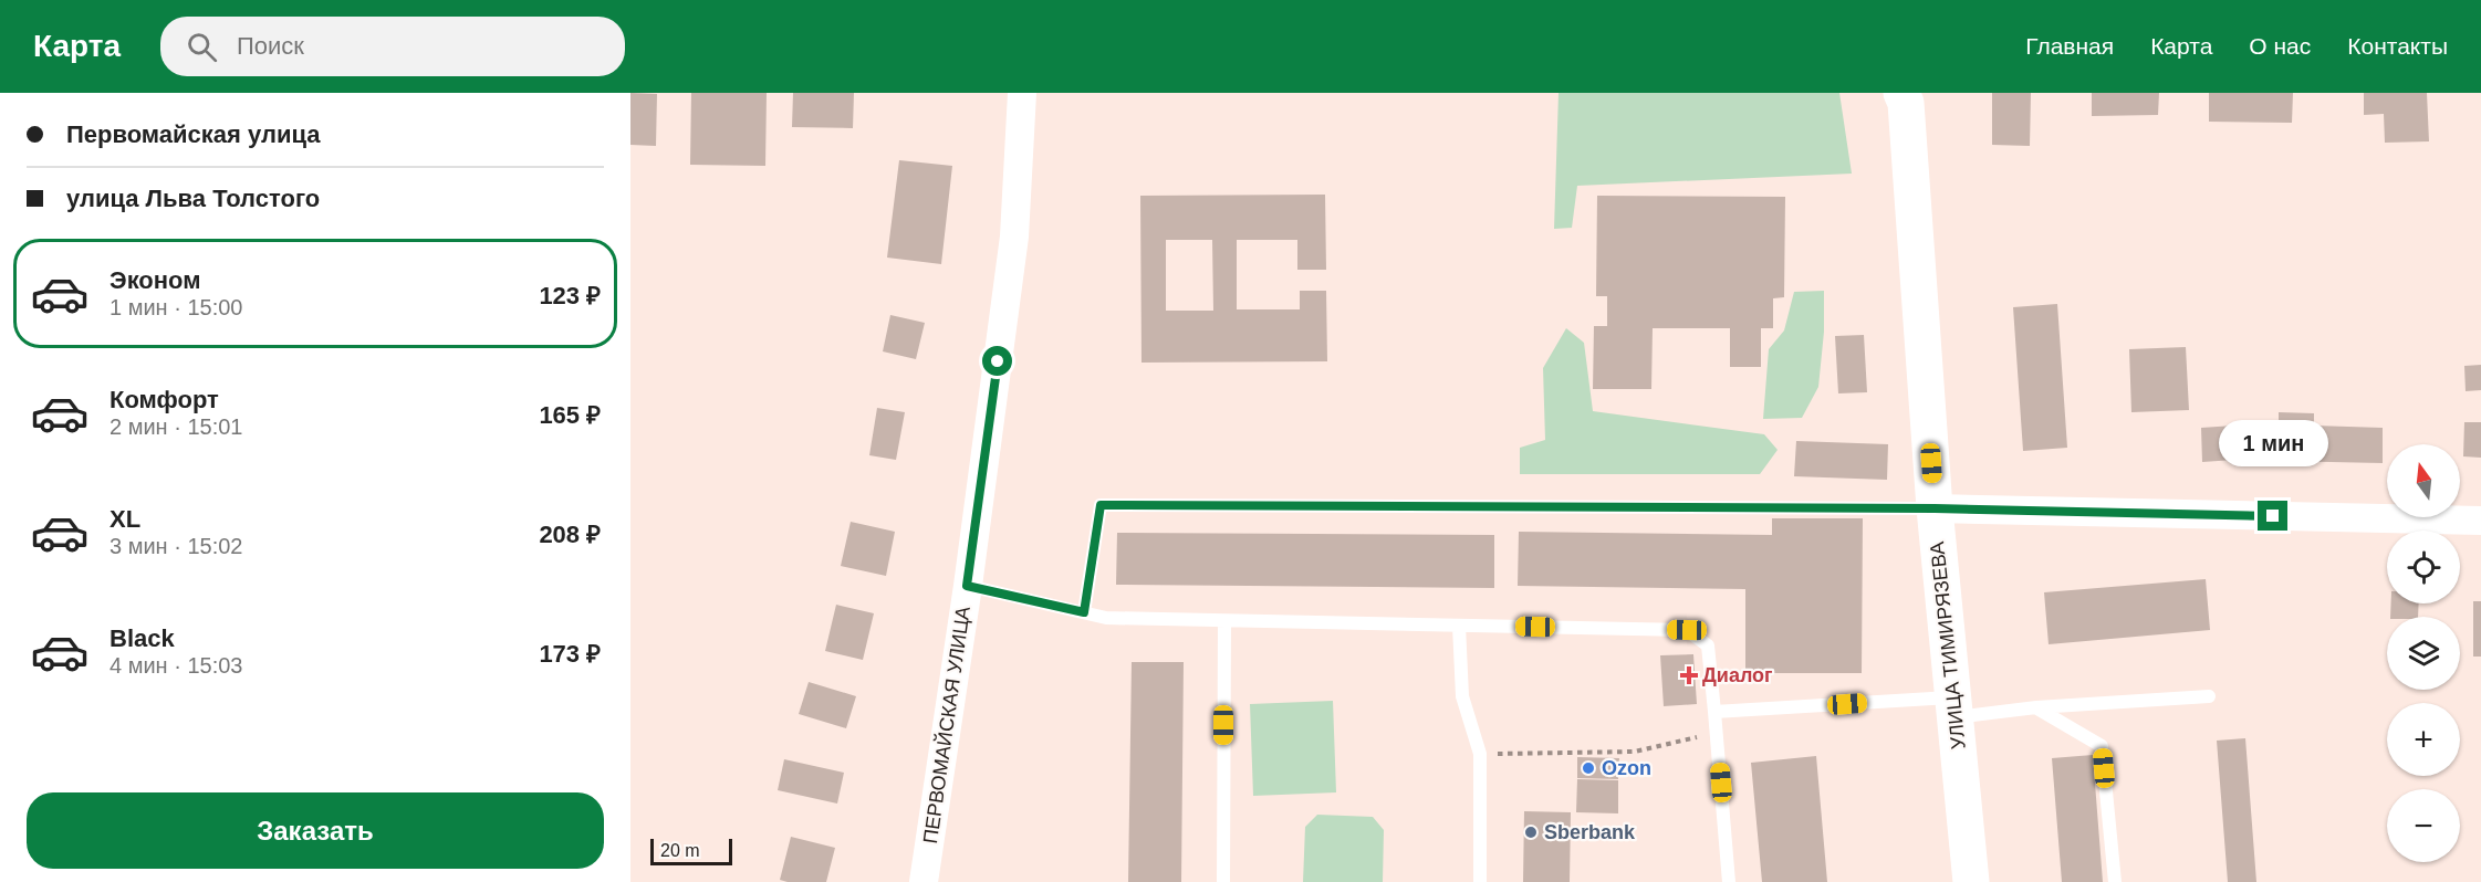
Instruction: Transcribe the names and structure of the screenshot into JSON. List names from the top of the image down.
{
  "streets": {
    "street": ["УЛИЦА ТИМИРЯЗЕВА", "ПЕРВОМАЙСКАЯ УЛИЦА"]
  },
  "places": {
    "health": ["Диалог"],
    "other": ["Ozon", "Sberbank"]
  },
  "scale_bar": "20 m",
  "north": "top",
  "page": {
    "header": "Карта",
    "search": "Поиск",
    "nav": [
      "Главная",
      "Карта",
      "О нас",
      "Контакты"
    ],
    "banner": ["Первомайская улица", "улица Льва Толстого"],
    "list": [
      {
        "name": "Эконом",
        "note": "1 мин · 15:00",
        "value": "123 ₽"
      },
      {
        "name": "Комфорт",
        "note": "2 мин · 15:01",
        "value": "165 ₽"
      },
      {
        "name": "XL",
        "note": "3 мин · 15:02",
        "value": "208 ₽"
      },
      {
        "name": "Black",
        "note": "4 мин · 15:03",
        "value": "173 ₽"
      }
    ],
    "bubble": "1 мин",
    "map_buttons": ["+", "−"],
    "buttons": "Заказать",
    "scale": "20 m"
  }
}
